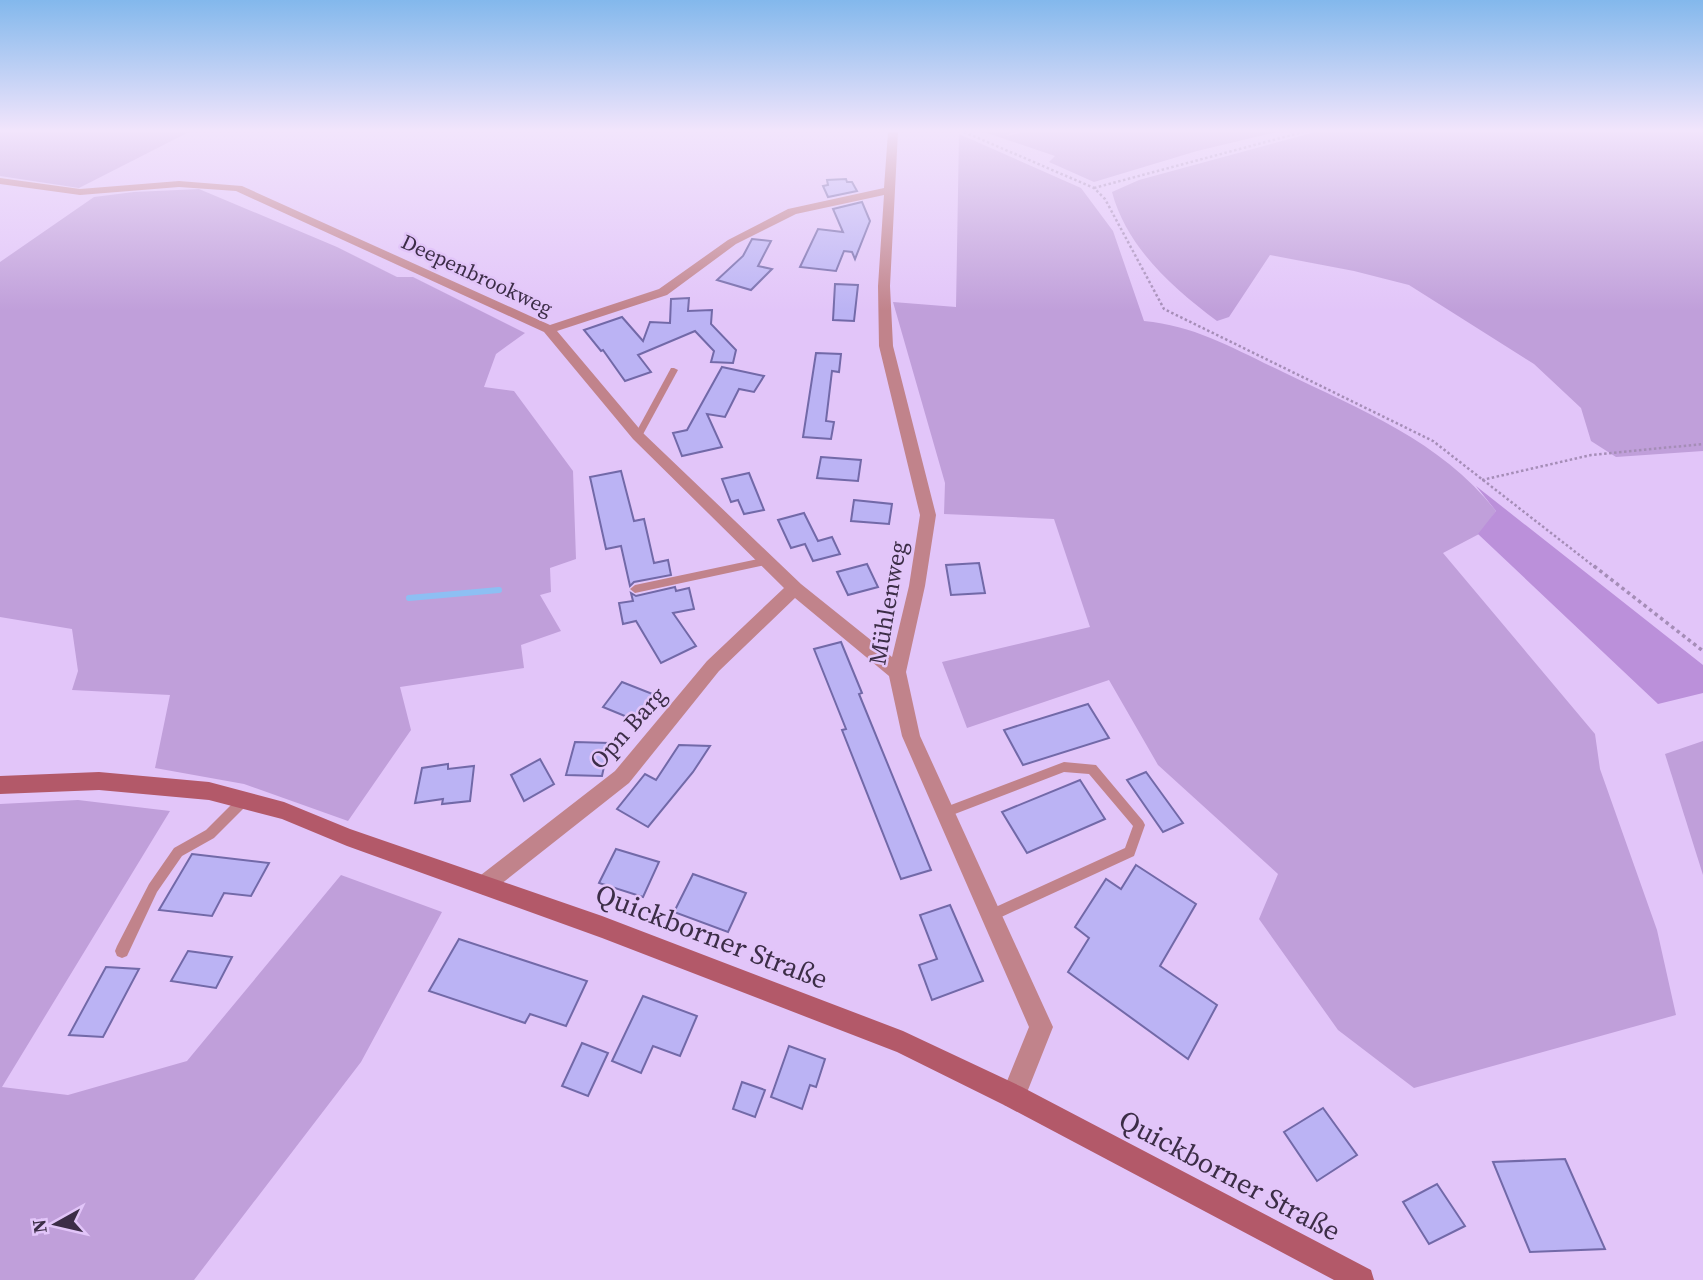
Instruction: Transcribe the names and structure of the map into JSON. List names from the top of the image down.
{
  "streets": {
    "main road": ["Quickborner Straße"],
    "street": ["Deepenbrookweg", "Mühlenweg", "Opn Barg"]
  },
  "crossings": [
    ["Deepenbrookweg", "Mühlenweg"],
    ["Deepenbrookweg", "Opn Barg"],
    ["Mühlenweg", "Quickborner Straße"],
    ["Opn Barg", "Quickborner Straße"]
  ],
  "north": "left"
}
